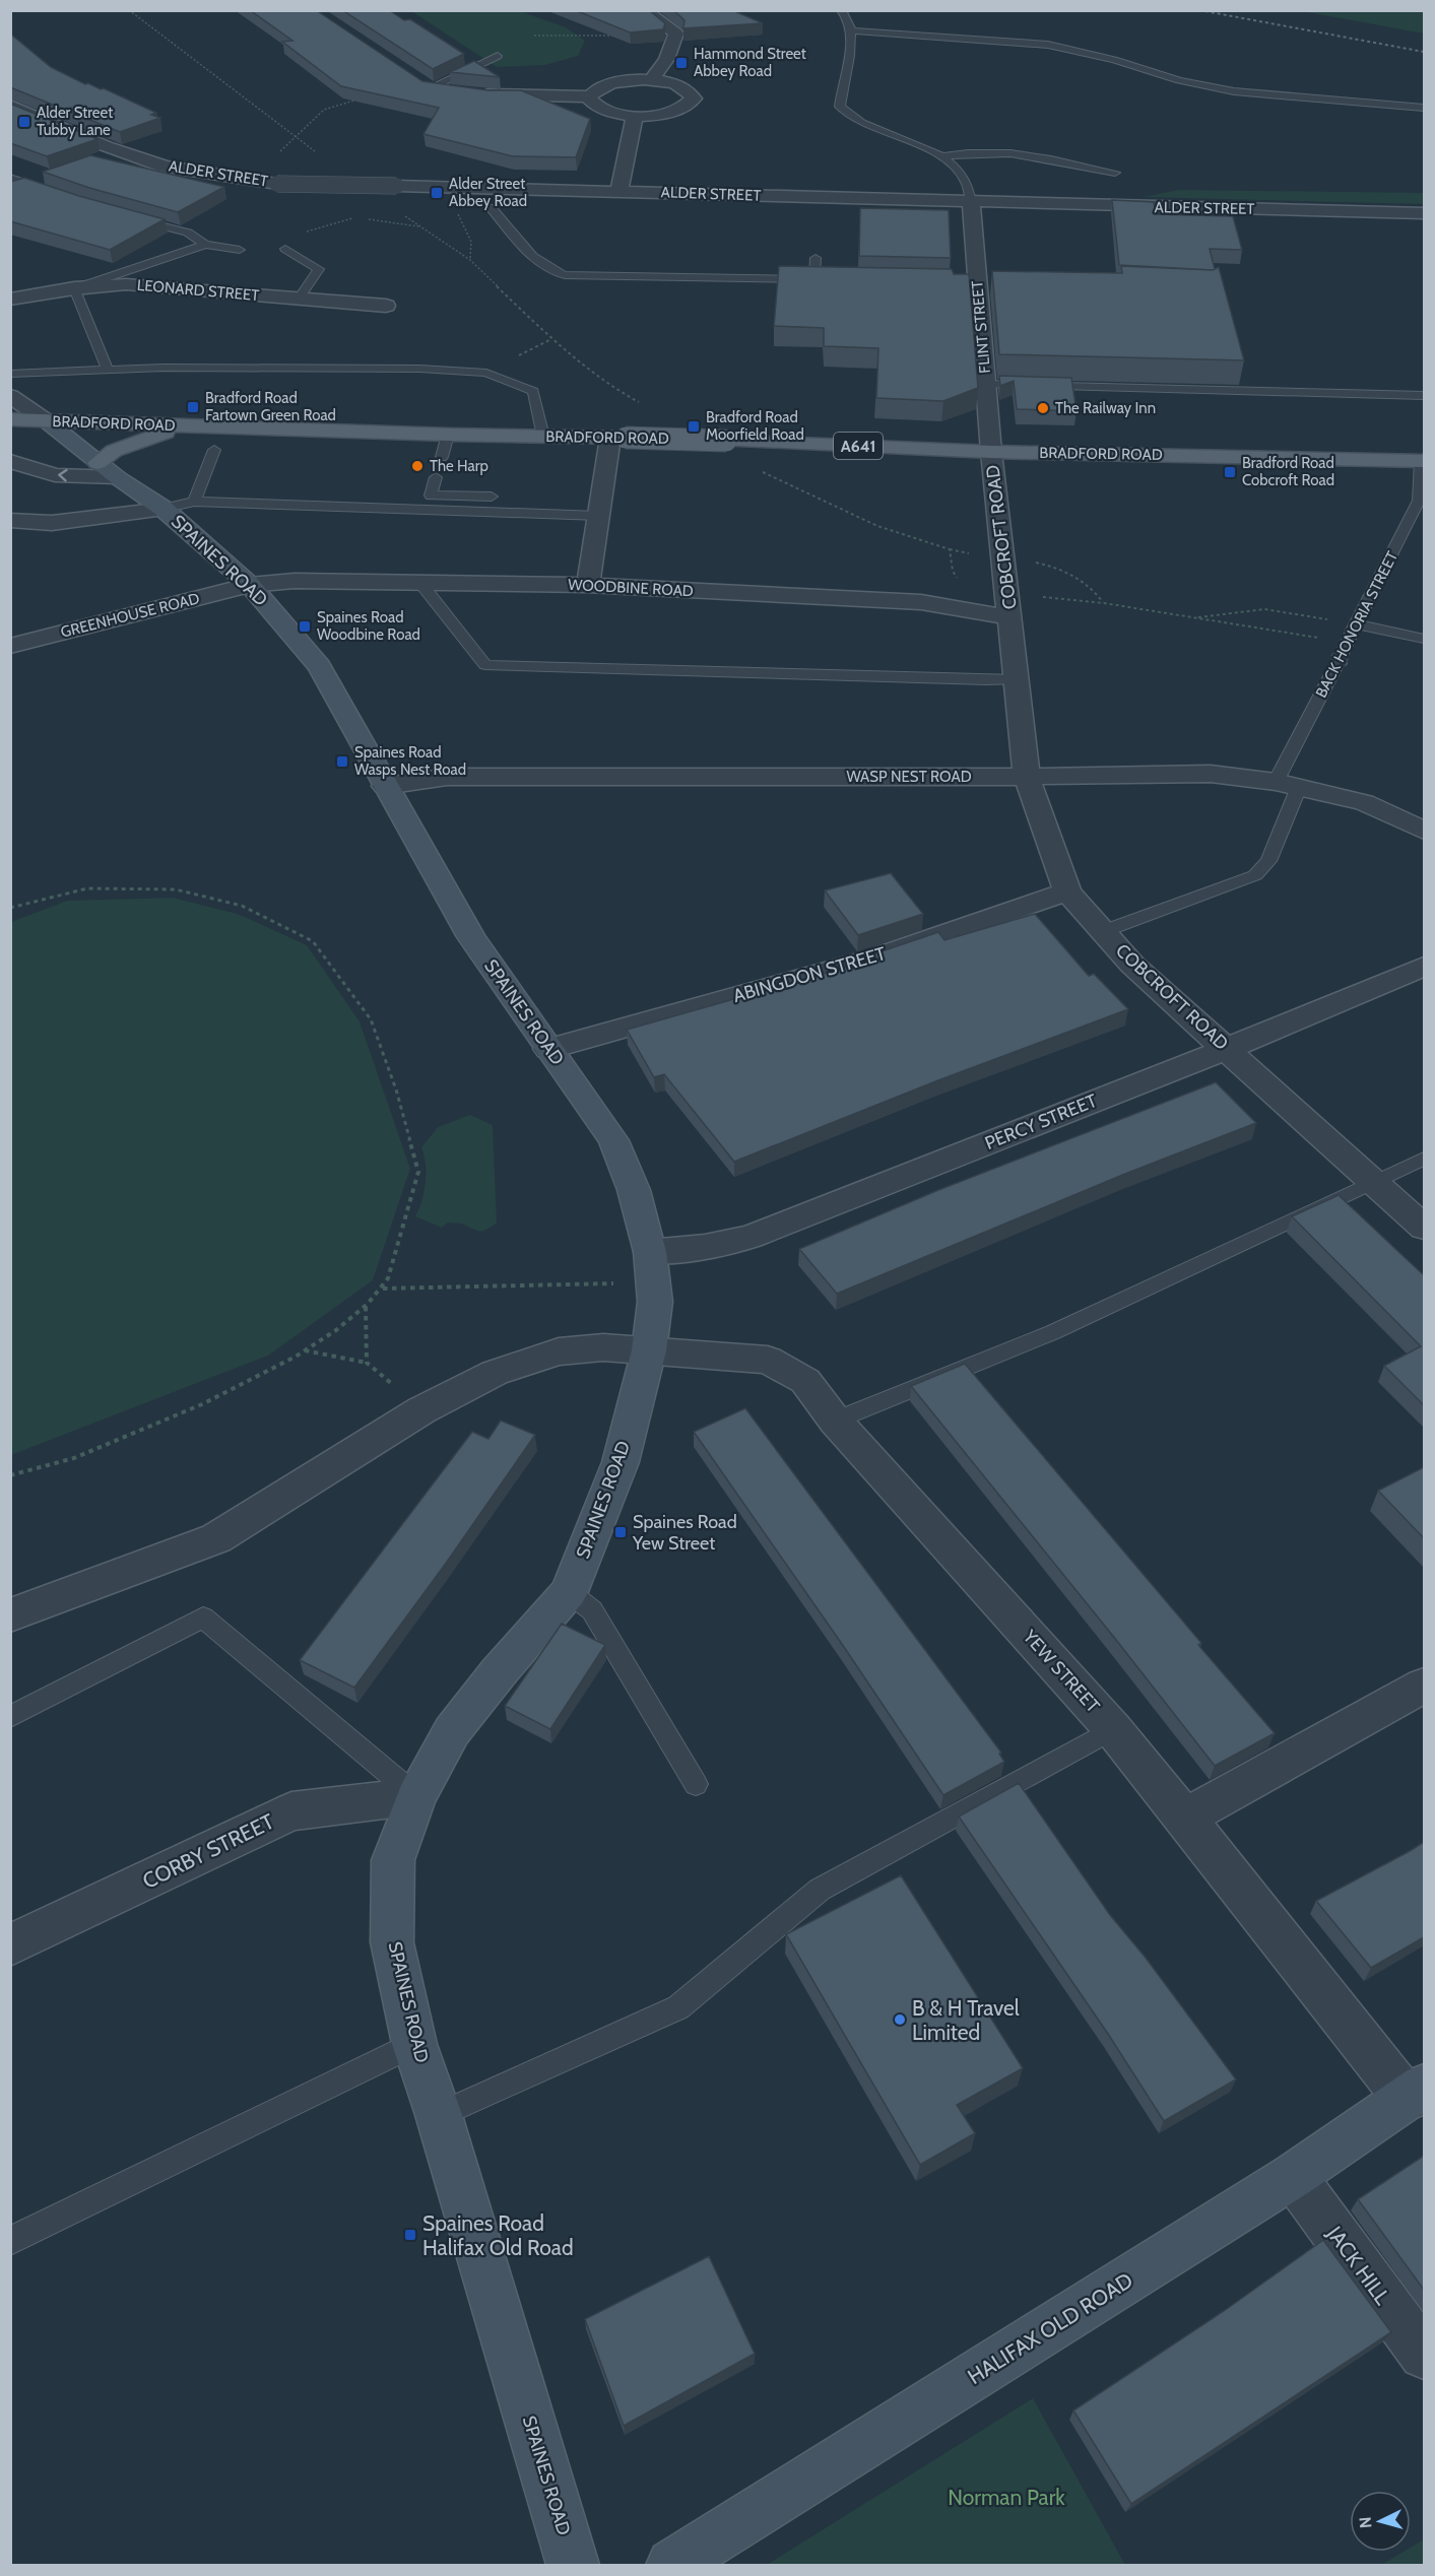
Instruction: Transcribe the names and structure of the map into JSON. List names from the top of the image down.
{
  "streets": {
    "main road": ["BRADFORD ROAD", "A641"],
    "street": [
      "ALDER STREET",
      "LEONARD STREET",
      "FLINT STREET",
      "COBCROFT ROAD",
      "SPAINES ROAD",
      "WOODBINE ROAD",
      "GREENHOUSE ROAD",
      "WASP NEST ROAD",
      "ABINGDON STREET",
      "PERCY STREET",
      "YEW STREET",
      "CORBY STREET",
      "JACK HILL",
      "HALIFAX OLD ROAD"
    ],
    "lane": ["BACK HONORIA STREET"]
  },
  "crossings": [
    ["ALDER STREET", "FLINT STREET"],
    ["FLINT STREET", "BRADFORD ROAD"],
    ["FLINT STREET", "COBCROFT ROAD"],
    ["BRADFORD ROAD", "A641"],
    ["BRADFORD ROAD", "COBCROFT ROAD"],
    ["BRADFORD ROAD", "SPAINES ROAD"],
    ["BRADFORD ROAD", "BACK HONORIA STREET"],
    ["A641", "SPAINES ROAD"],
    ["COBCROFT ROAD", "WOODBINE ROAD"],
    ["COBCROFT ROAD", "BACK HONORIA STREET"],
    ["COBCROFT ROAD", "WASP NEST ROAD"],
    ["COBCROFT ROAD", "ABINGDON STREET"],
    ["COBCROFT ROAD", "PERCY STREET"],
    ["SPAINES ROAD", "WOODBINE ROAD"],
    ["SPAINES ROAD", "GREENHOUSE ROAD"],
    ["SPAINES ROAD", "WASP NEST ROAD"],
    ["SPAINES ROAD", "ABINGDON STREET"],
    ["SPAINES ROAD", "PERCY STREET"],
    ["SPAINES ROAD", "YEW STREET"],
    ["SPAINES ROAD", "CORBY STREET"],
    ["WOODBINE ROAD", "GREENHOUSE ROAD"],
    ["BACK HONORIA STREET", "WASP NEST ROAD"],
    ["YEW STREET", "HALIFAX OLD ROAD"],
    ["JACK HILL", "HALIFAX OLD ROAD"]
  ],
  "parks": ["Norman Park"],
  "places": {
    "transit": [
      "Hammond Street Abbey Road",
      "Alder Street Tubby Lane",
      "Alder Street Abbey Road",
      "Bradford Road Fartown Green Road",
      "Bradford Road Moorfield Road",
      "Bradford Road Cobcroft Road",
      "Spaines Road Woodbine Road",
      "Spaines Road Wasps Nest Road",
      "Spaines Road Yew Street",
      "Spaines Road Halifax Old Road"
    ],
    "other": ["The Railway Inn", "The Harp", "B & H Travel Limited"]
  },
  "north": "left"
}
